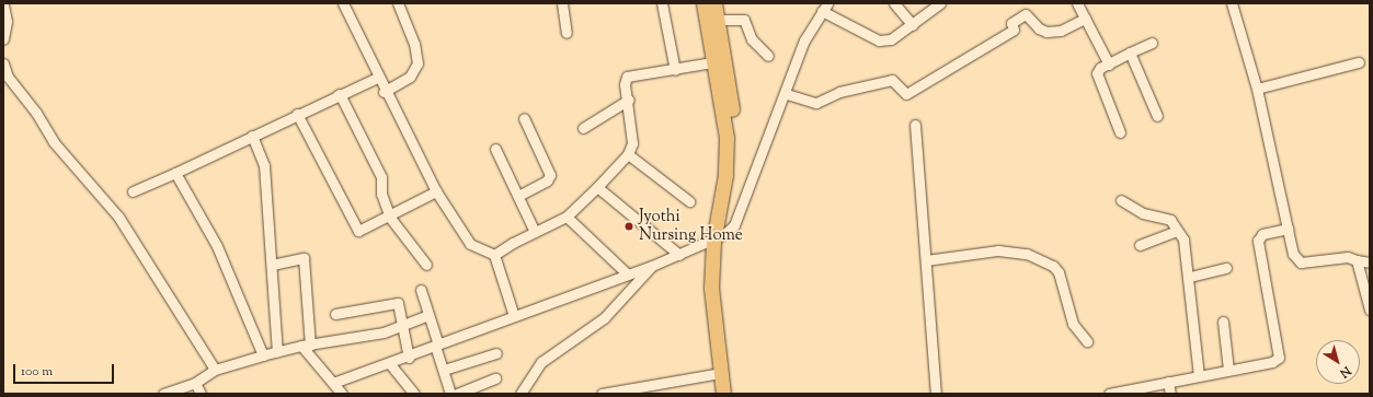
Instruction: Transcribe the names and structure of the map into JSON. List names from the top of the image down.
{
  "places": ["Jyothi Nursing Home"],
  "scale_bar": "100 m",
  "north": "bottom right"
}
